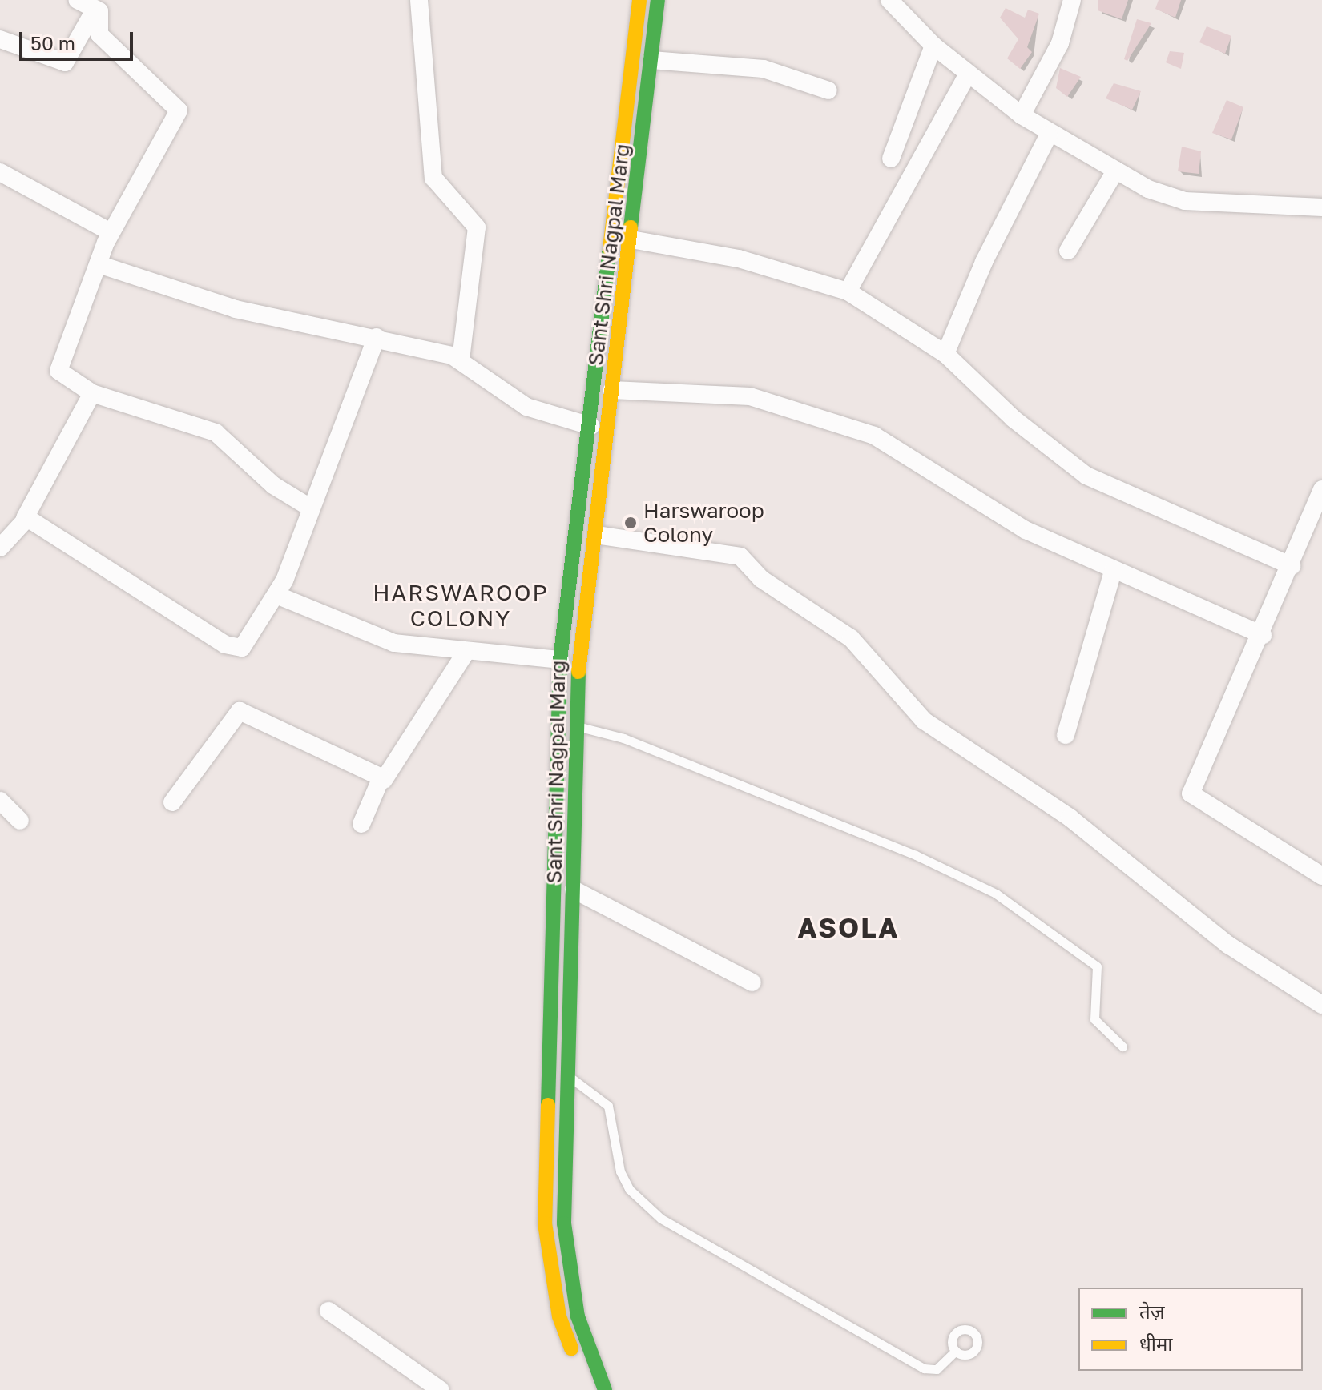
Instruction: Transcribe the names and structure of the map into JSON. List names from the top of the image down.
{
  "streets": {
    "main road": ["Sant Shri Nagpal Marg"]
  },
  "districts": ["HARSWAROOP COLONY", "ASOLA"],
  "places": ["Harswaroop Colony"],
  "legend": ["तेज़", "धीमा"],
  "scale_bar": "50 m"
}
